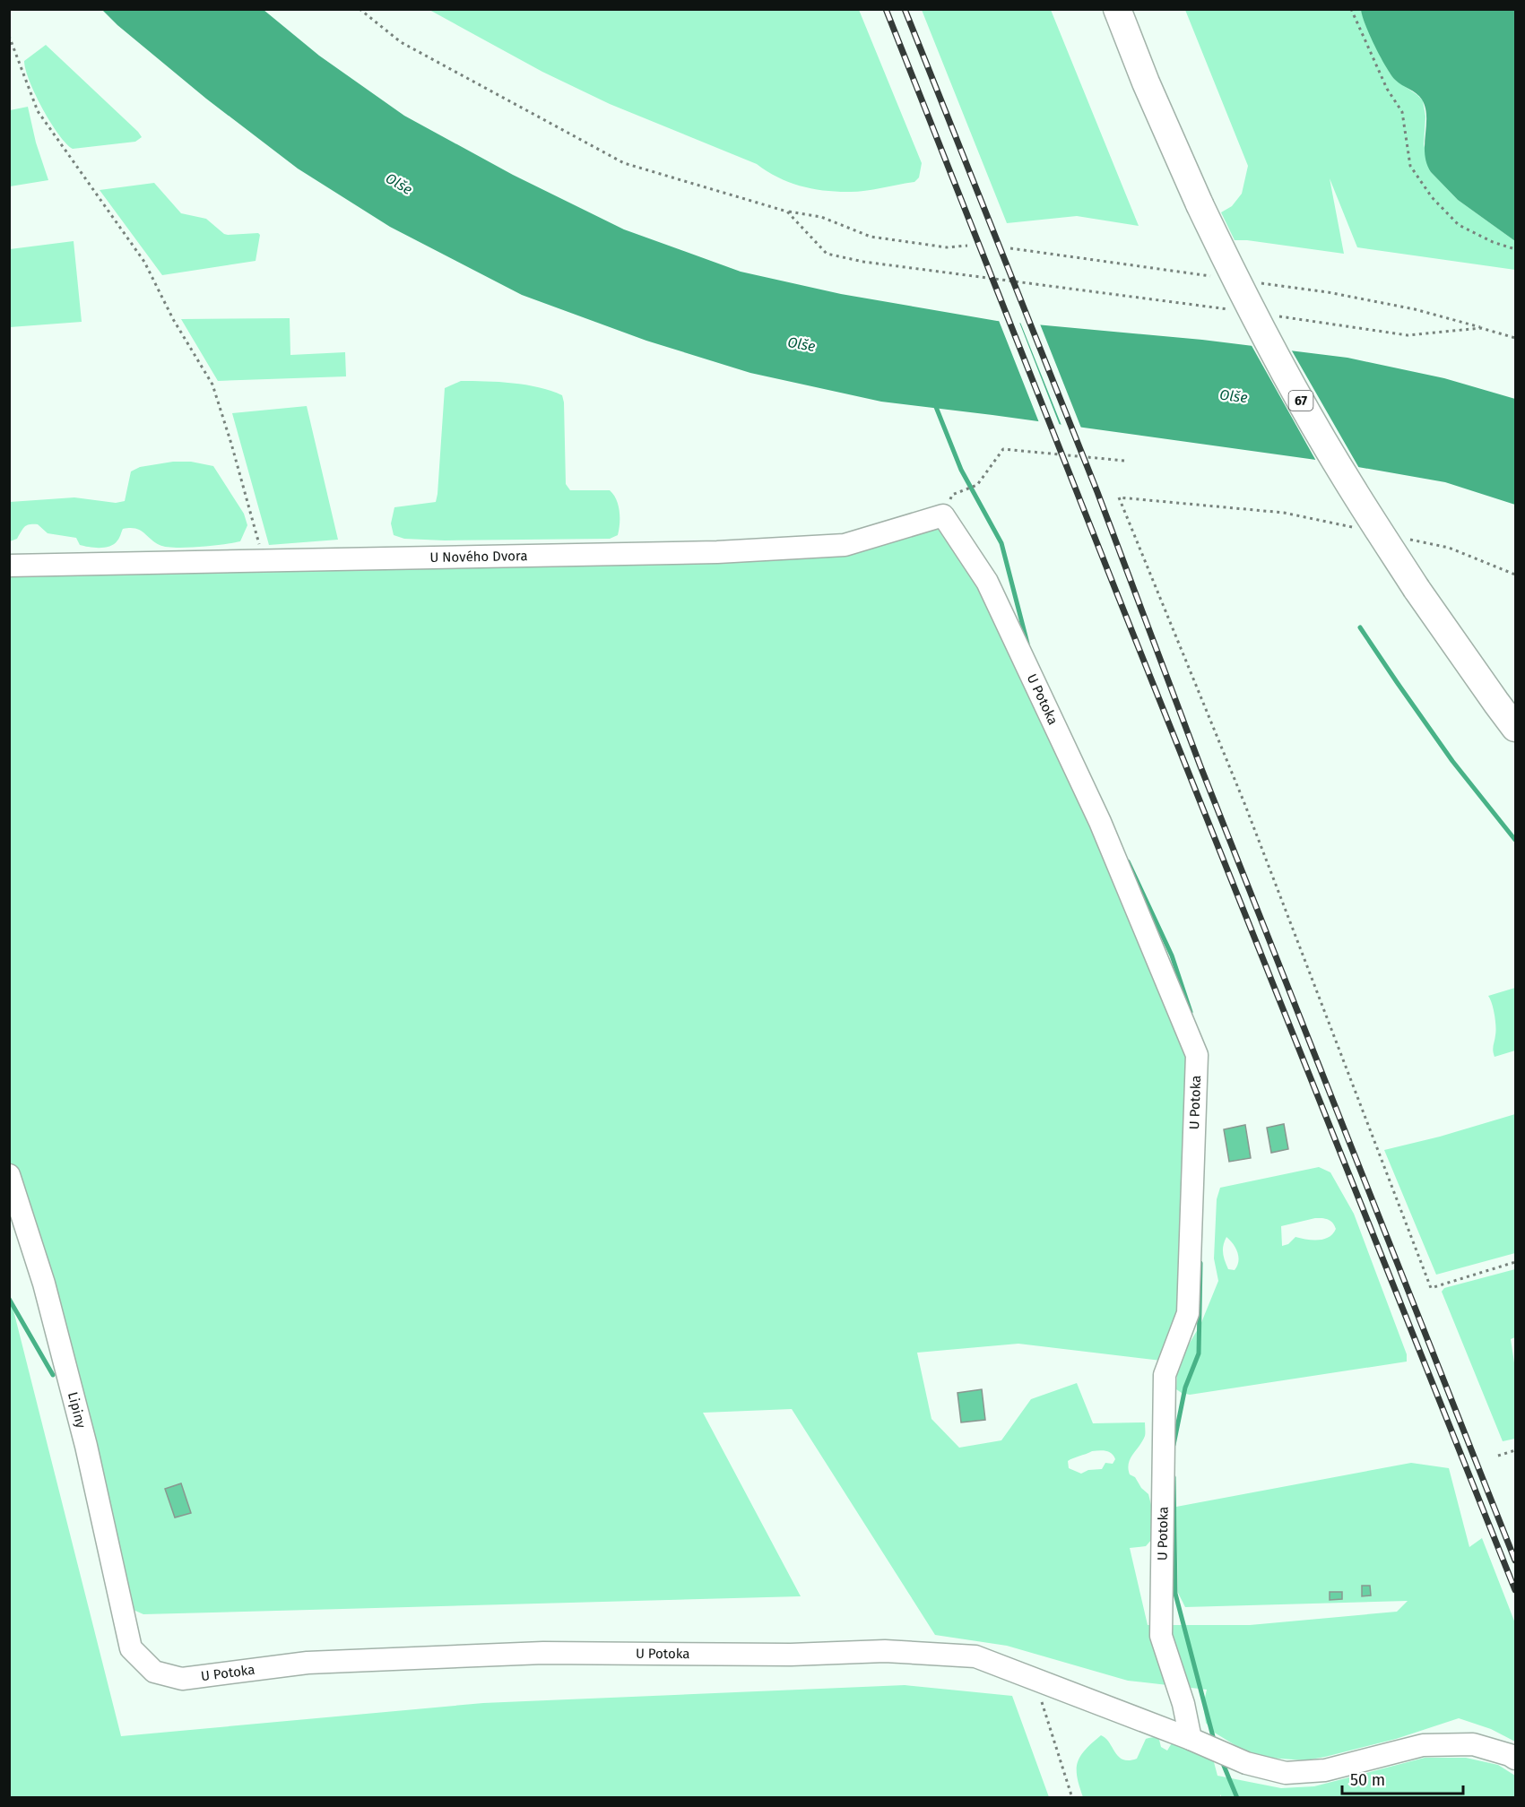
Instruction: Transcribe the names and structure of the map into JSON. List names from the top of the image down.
{
  "streets": {
    "main road": ["67"],
    "street": ["U Nového Dvora", "U Potoka", "Lipiny"]
  },
  "crossings": [
    ["U Nového Dvora", "U Potoka"],
    ["U Potoka", "Lipiny"]
  ],
  "water": ["Olše"],
  "scale_bar": "50 m"
}
